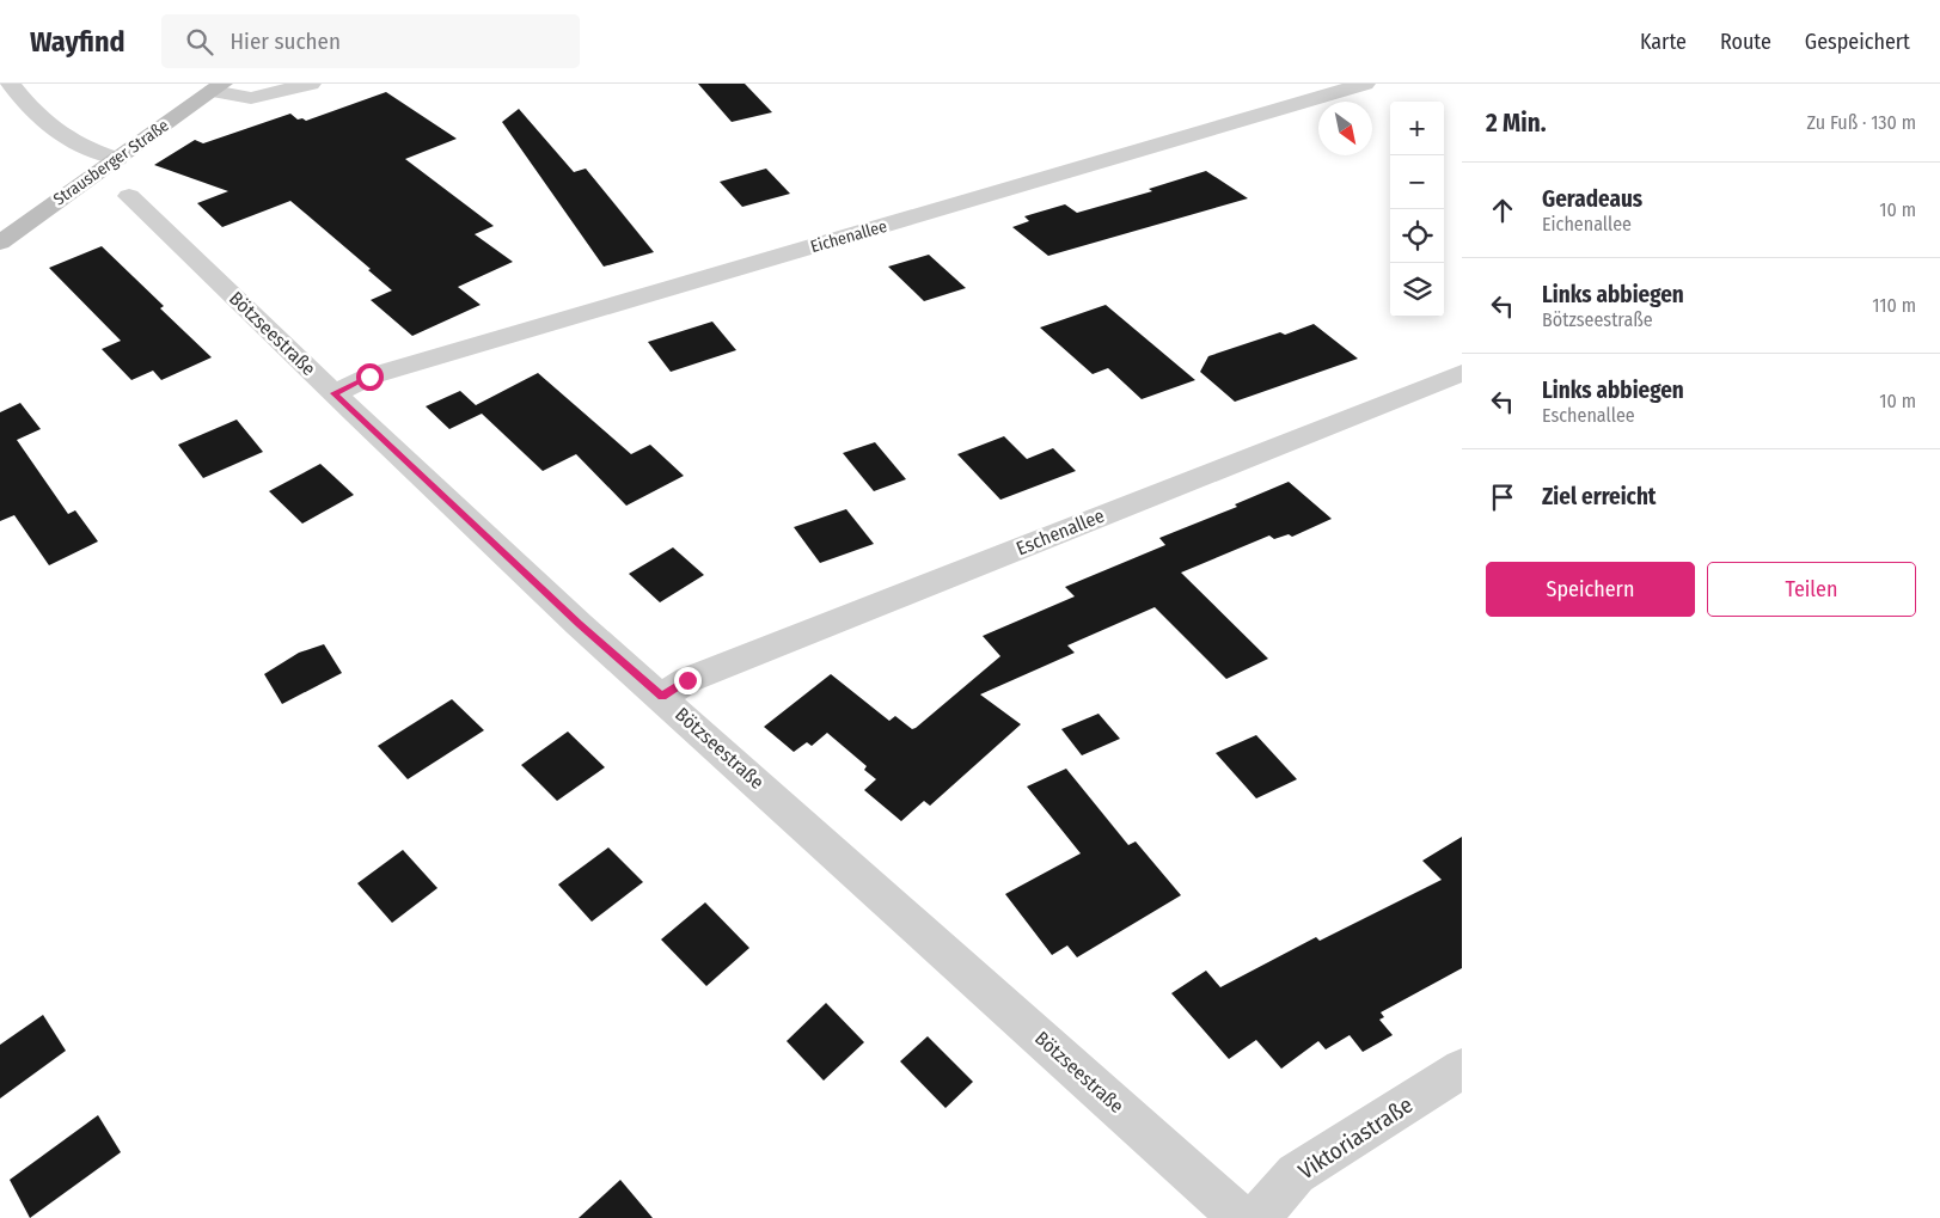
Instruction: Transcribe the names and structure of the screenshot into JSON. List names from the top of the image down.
{
  "streets": {
    "main road": ["Strausberger Straße"],
    "street": [
      "Eichenallee",
      "Bötzseestraße",
      "Eschenallee",
      "Viktoriastraße"
    ]
  },
  "crossings": [
    ["Eichenallee", "Bötzseestraße"],
    ["Bötzseestraße", "Eschenallee"]
  ],
  "north": "bottom right",
  "page": {
    "header": "Wayfind",
    "search": "Hier suchen",
    "nav": ["Karte", "Route", "Gespeichert"],
    "heading": ["2 Min.", "Zu Fuß · 130 m"],
    "map_buttons": ["+", "−"],
    "list": [
      ["Geradeaus", "Eichenallee", "10 m"],
      ["Links abbiegen", "Bötzseestraße", "110 m"],
      ["Links abbiegen", "Eschenallee", "10 m"],
      "Ziel erreicht"
    ],
    "buttons": ["Speichern", "Teilen"]
  }
}
